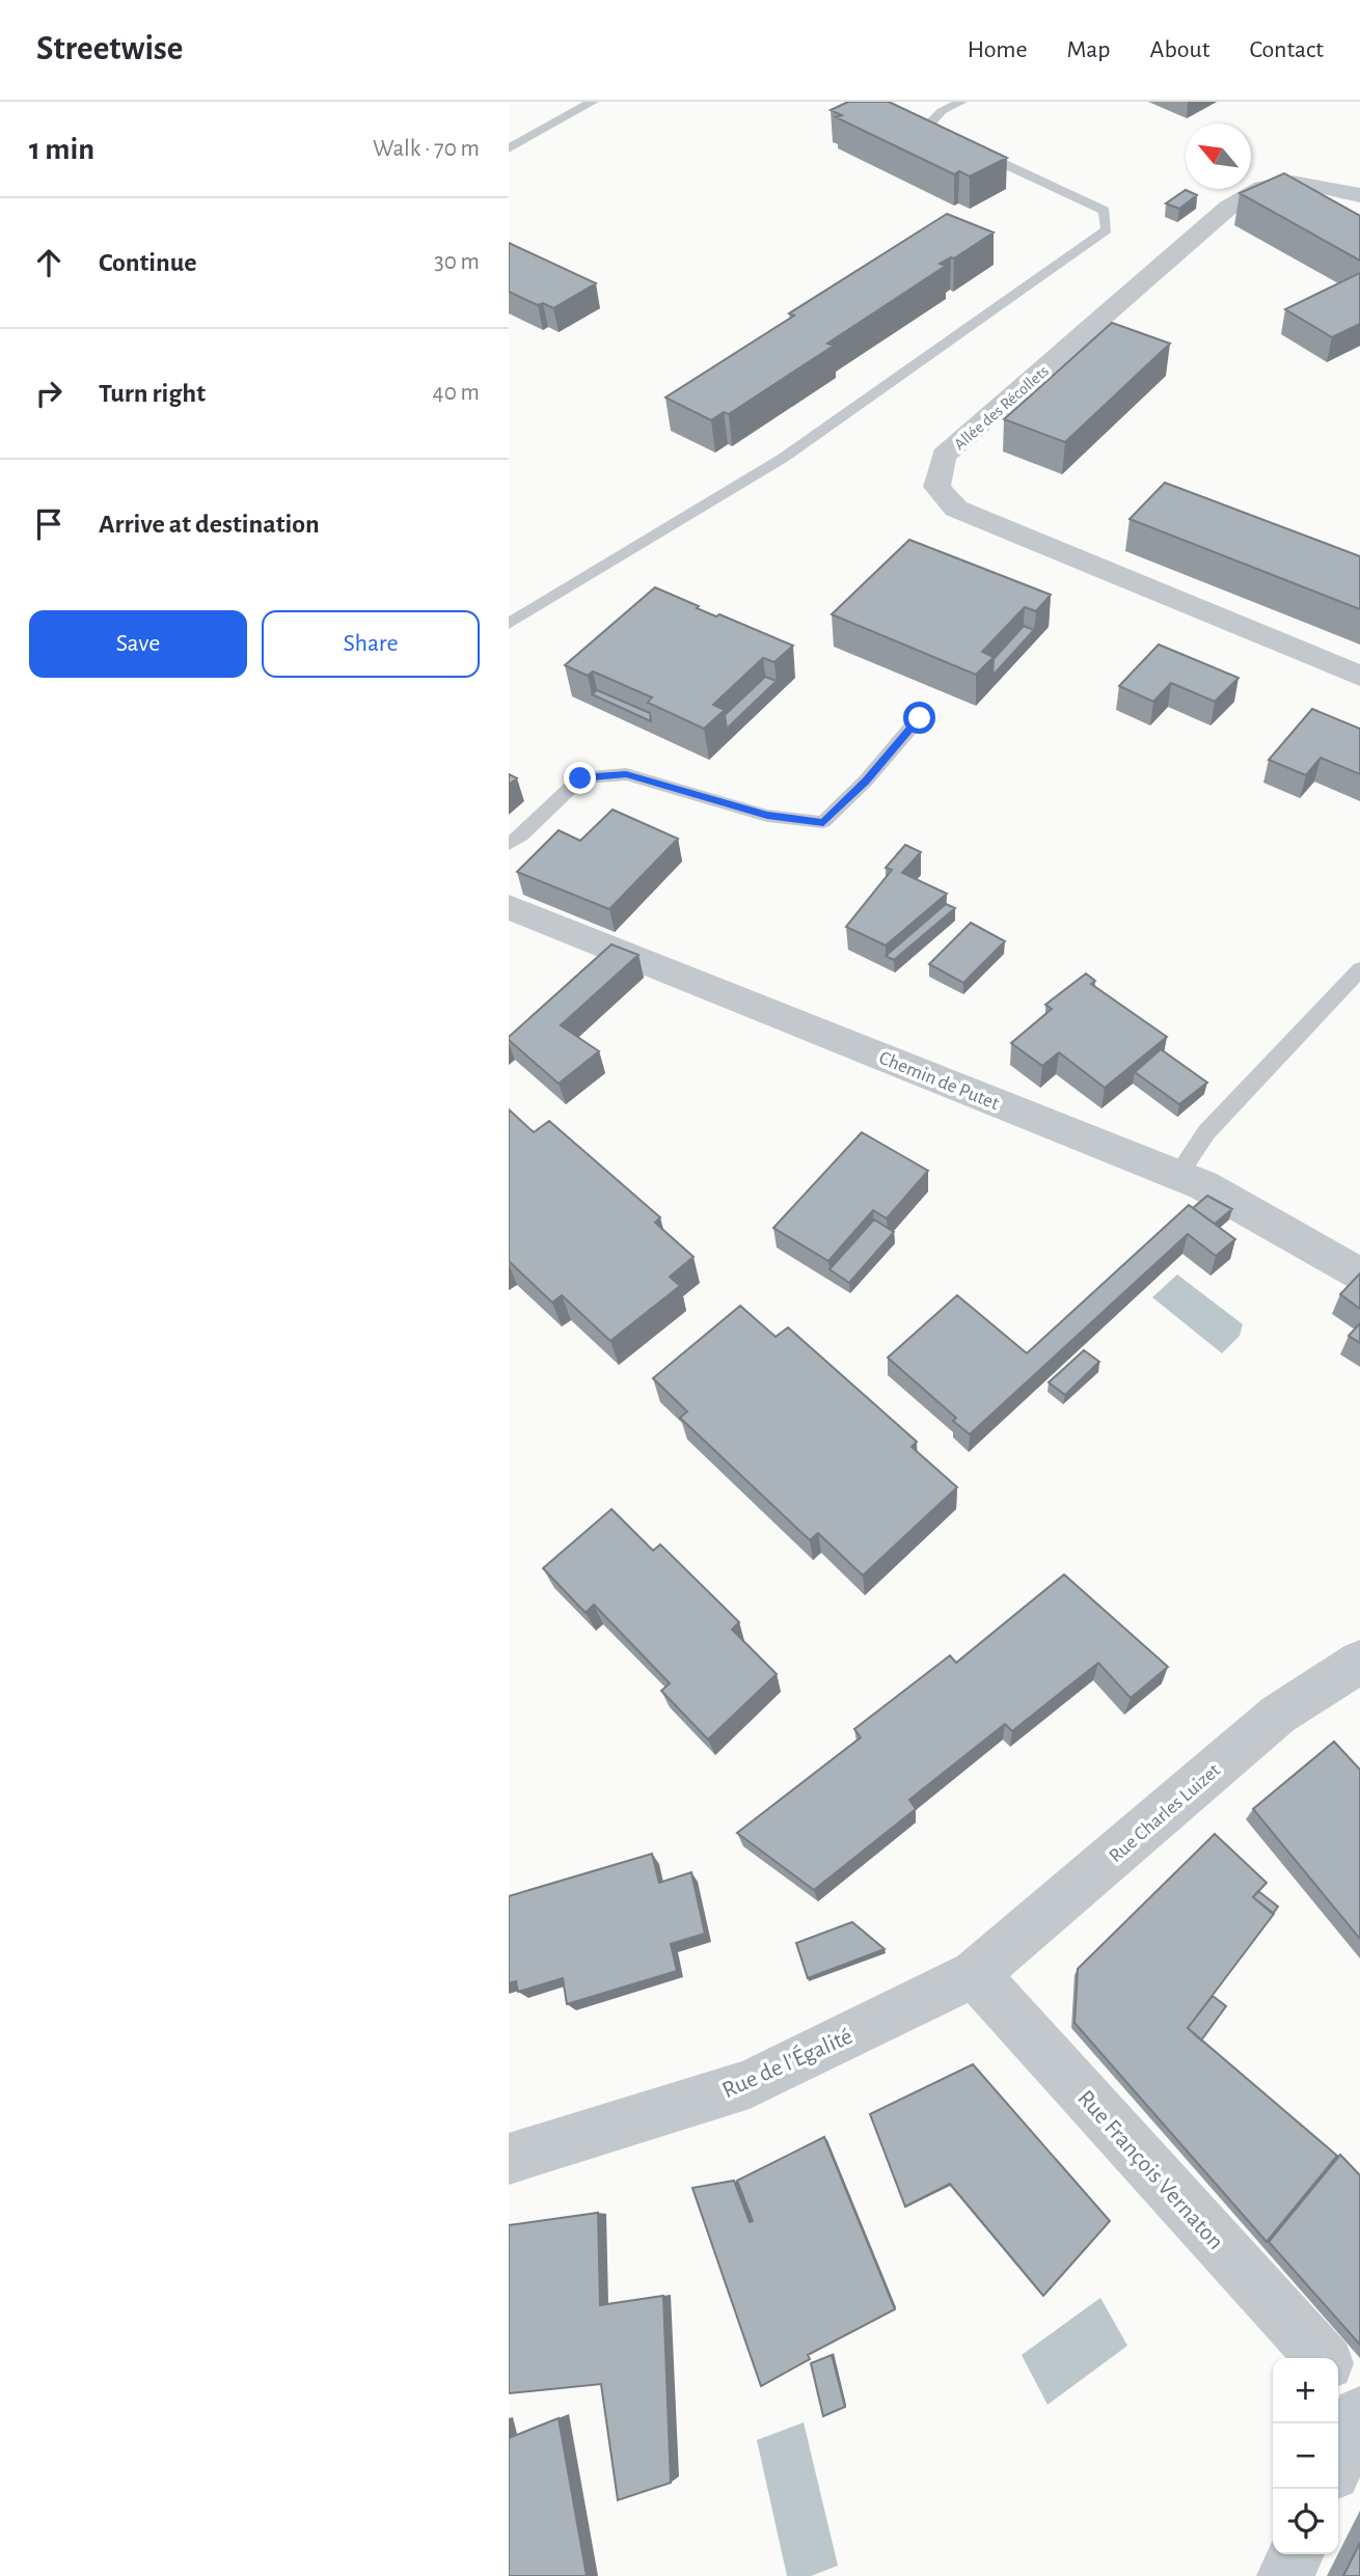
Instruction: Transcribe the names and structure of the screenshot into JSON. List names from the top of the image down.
{
  "streets": {
    "street": [
      "Allée des Récollets",
      "Chemin de Putet",
      "Rue Charles Luizet",
      "Rue de l'Égalité",
      "Rue François Vernaton"
    ]
  },
  "crossings": [
    ["Rue Charles Luizet", "Rue de l'Égalité"],
    ["Rue Charles Luizet", "Rue François Vernaton"],
    ["Rue de l'Égalité", "Rue François Vernaton"]
  ],
  "north": "top left",
  "page": {
    "header": "Streetwise",
    "nav": [
      "Home",
      "Map",
      "About",
      "Contact"
    ],
    "heading": ["1 min", "Walk · 70 m"],
    "list": [
      ["Continue", "30 m"],
      ["Turn right", "40 m"],
      "Arrive at destination"
    ],
    "buttons": ["Save", "Share"],
    "map_buttons": ["+", "−"]
  }
}
